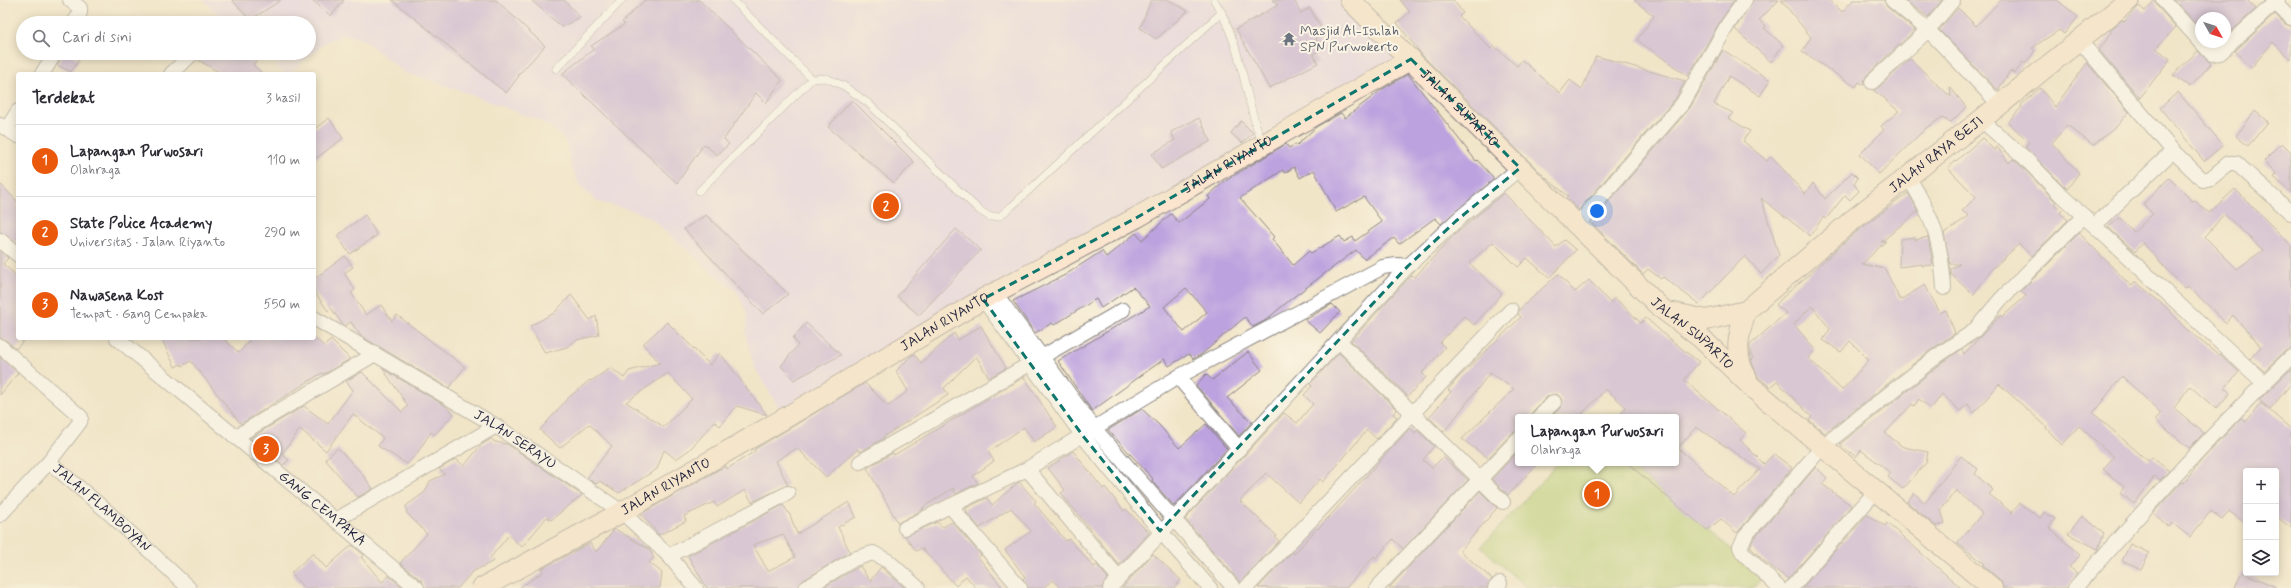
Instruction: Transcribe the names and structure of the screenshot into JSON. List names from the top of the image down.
{
  "streets": {
    "street": [
      "JALAN SUPARTO",
      "JALAN RAYA BEJI",
      "JALAN RIYANTO",
      "JALAN SERAYU",
      "JALAN FLAMBOYAN",
      "GANG CEMPAKA"
    ]
  },
  "crossings": [
    ["JALAN SUPARTO", "JALAN RIYANTO"],
    ["JALAN RIYANTO", "JALAN SERAYU"]
  ],
  "places": {
    "temple": ["Masjid Al-Ishlah SPN Purwokerto"]
  },
  "north": "bottom right",
  "page": {
    "search": "Cari di sini",
    "heading": ["Terdekat", "3 hasil"],
    "list": [
      {
        "mark": "1",
        "name": "Lapangan Purwosari",
        "note": "Olahraga",
        "value": "110 m"
      },
      {
        "mark": "2",
        "name": "State Police Academy",
        "note": "Universitas · Jalan Riyanto",
        "value": "290 m"
      },
      {
        "mark": "3",
        "name": "Nawasena Kost",
        "note": "Tempat · Gang Cempaka",
        "value": "550 m"
      }
    ],
    "pins": ["2", "3", "1"],
    "popup": ["Lapangan Purwosari", "Olahraga"],
    "map_buttons": ["+", "−"]
  }
}
